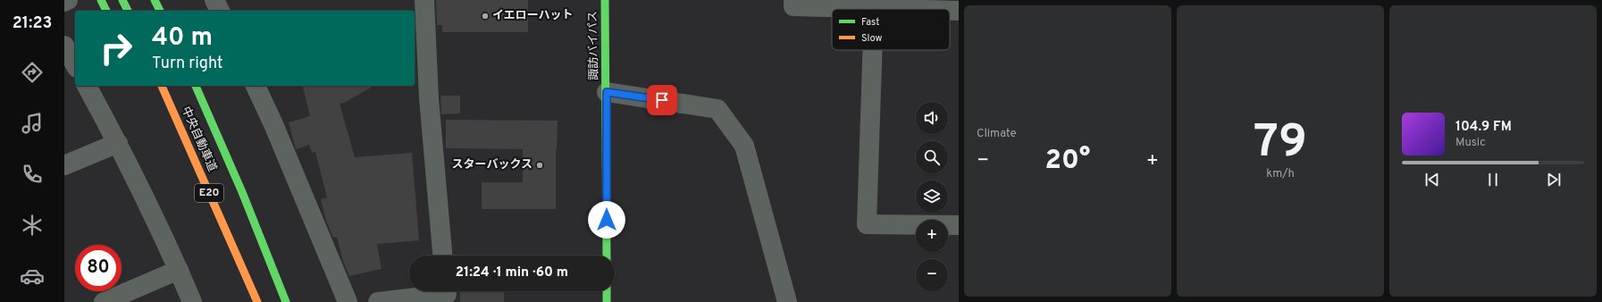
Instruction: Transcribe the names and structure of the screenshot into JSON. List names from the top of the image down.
{
  "streets": {
    "highway": ["諏訪バイパス", "中央自動車道", "E20"]
  },
  "places": ["イエローハット", "スターバックス"],
  "legend": ["Fast", "Slow"],
  "page": {
    "tabs": "21:23",
    "tile": [
      "Climate",
      ["79", "km/h"]
    ],
    "turn": ["40 m", "Turn right"],
    "map_buttons": ["+", "−"],
    "song": ["104.9 FM", "Music"],
    "heat": ["−", "20°", "+"],
    "limit": "80",
    "trip": "21:24 · 1 min · 60 m"
  }
}
